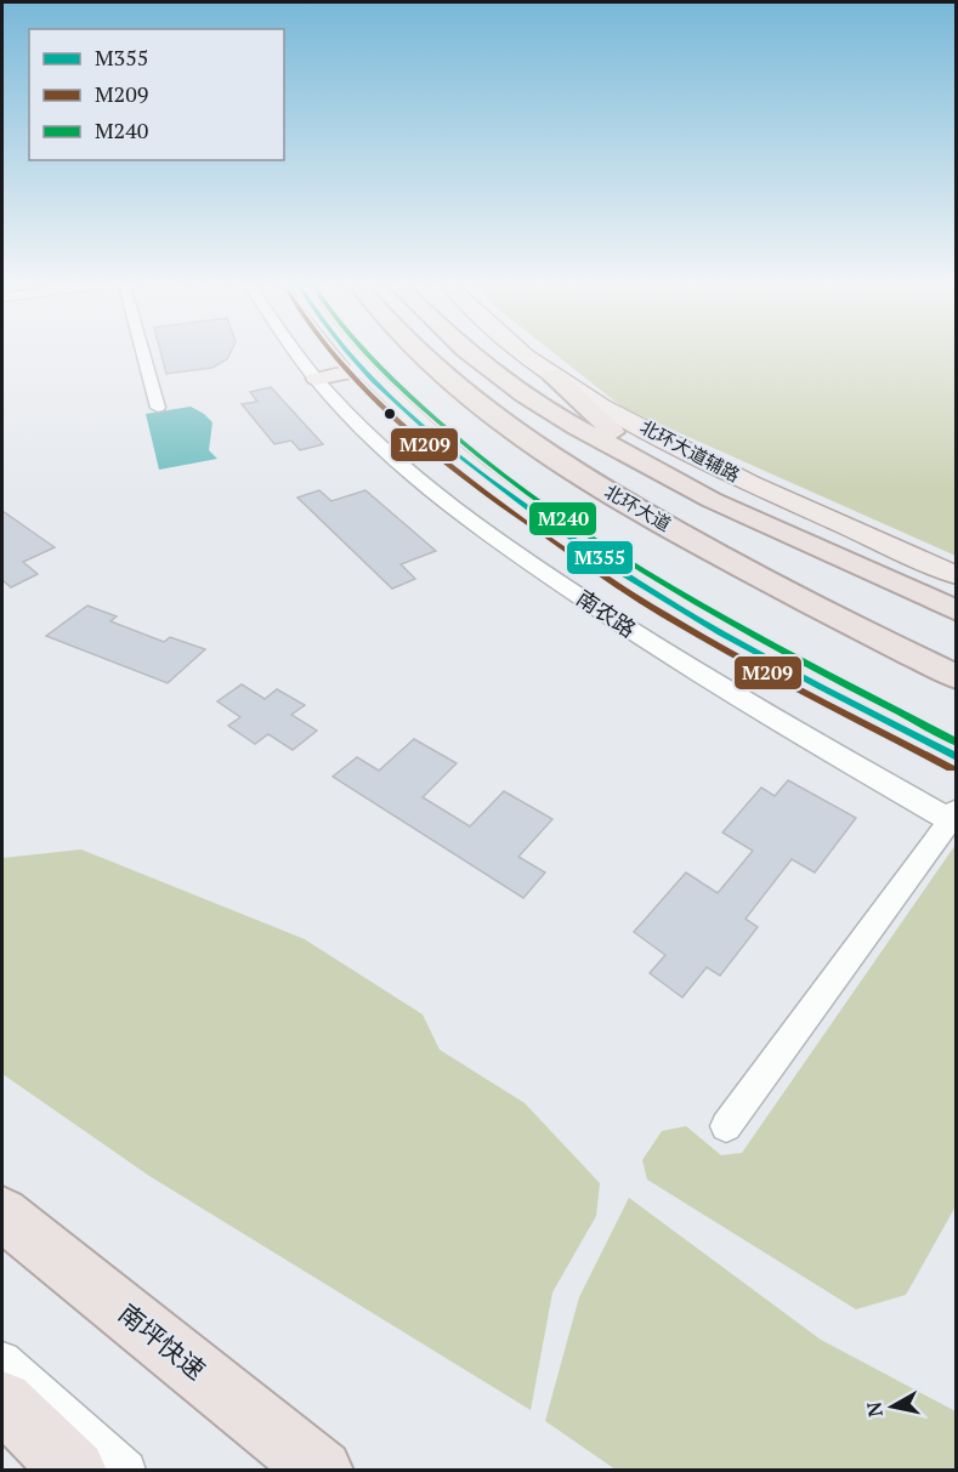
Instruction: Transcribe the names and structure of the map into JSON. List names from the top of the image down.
{
  "streets": {
    "highway": ["北环大道", "南坪快速"],
    "main road": ["北环大道辅路"],
    "street": ["南农路"]
  },
  "lines": ["transit line M355", "transit line M209", "transit line M240"],
  "legend": ["M355", "M209", "M240"],
  "north": "left"
}
